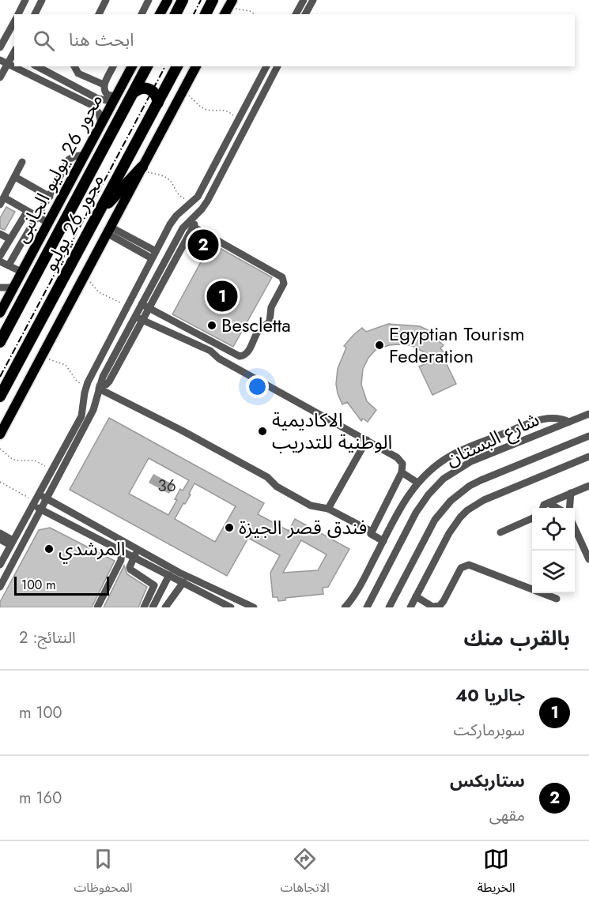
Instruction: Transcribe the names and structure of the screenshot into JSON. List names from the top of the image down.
{
  "streets": {
    "highway": ["محور 26 يوليو"],
    "main road": ["محور 26 يوليو الجانبى"],
    "street": ["شارع البستان"]
  },
  "places": [
    "Bescletta",
    "Egyptian Tourism Federation",
    "الاكاديمية الوطنية للتدريب",
    "فندق قصر الجيزة",
    "المرشدي"
  ],
  "house_numbers": ["36"],
  "scale_bar": "100 m",
  "page": {
    "search": "ابحث هنا",
    "pins": ["2", "1"],
    "scale": "100 m",
    "heading": ["بالقرب منك", "النتائج: 2"],
    "list": [
      {
        "mark": "1",
        "name": "جالريا 40",
        "note": "سوبرماركت",
        "value": "100 m"
      },
      {
        "mark": "2",
        "name": "ستاربكس",
        "note": "مقهى",
        "value": "160 m"
      }
    ],
    "nav": ["الخريطة", "الاتجاهات", "المحفوظات"]
  }
}
